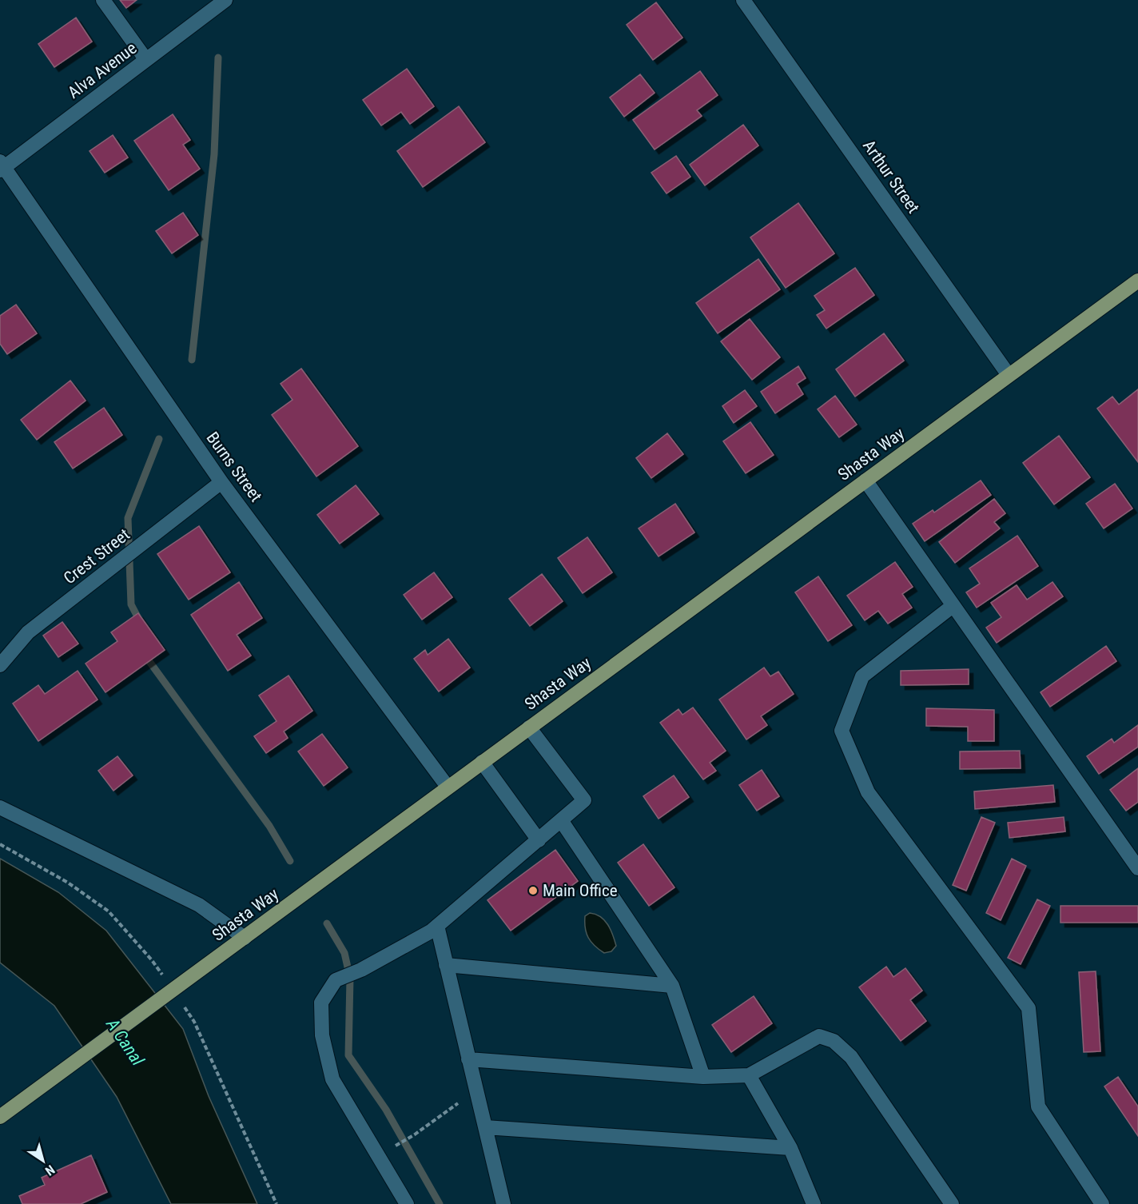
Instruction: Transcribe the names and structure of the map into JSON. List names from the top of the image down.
{
  "streets": {
    "main road": ["Shasta Way"],
    "street": [
      "Alva Avenue",
      "Arthur Street",
      "Burns Street",
      "Crest Street"
    ]
  },
  "crossings": [
    ["Alva Avenue", "Burns Street"],
    ["Arthur Street", "Shasta Way"],
    ["Shasta Way", "Burns Street"],
    ["Burns Street", "Crest Street"]
  ],
  "water": ["A Canal"],
  "places": ["Main Office"],
  "north": "bottom right"
}
